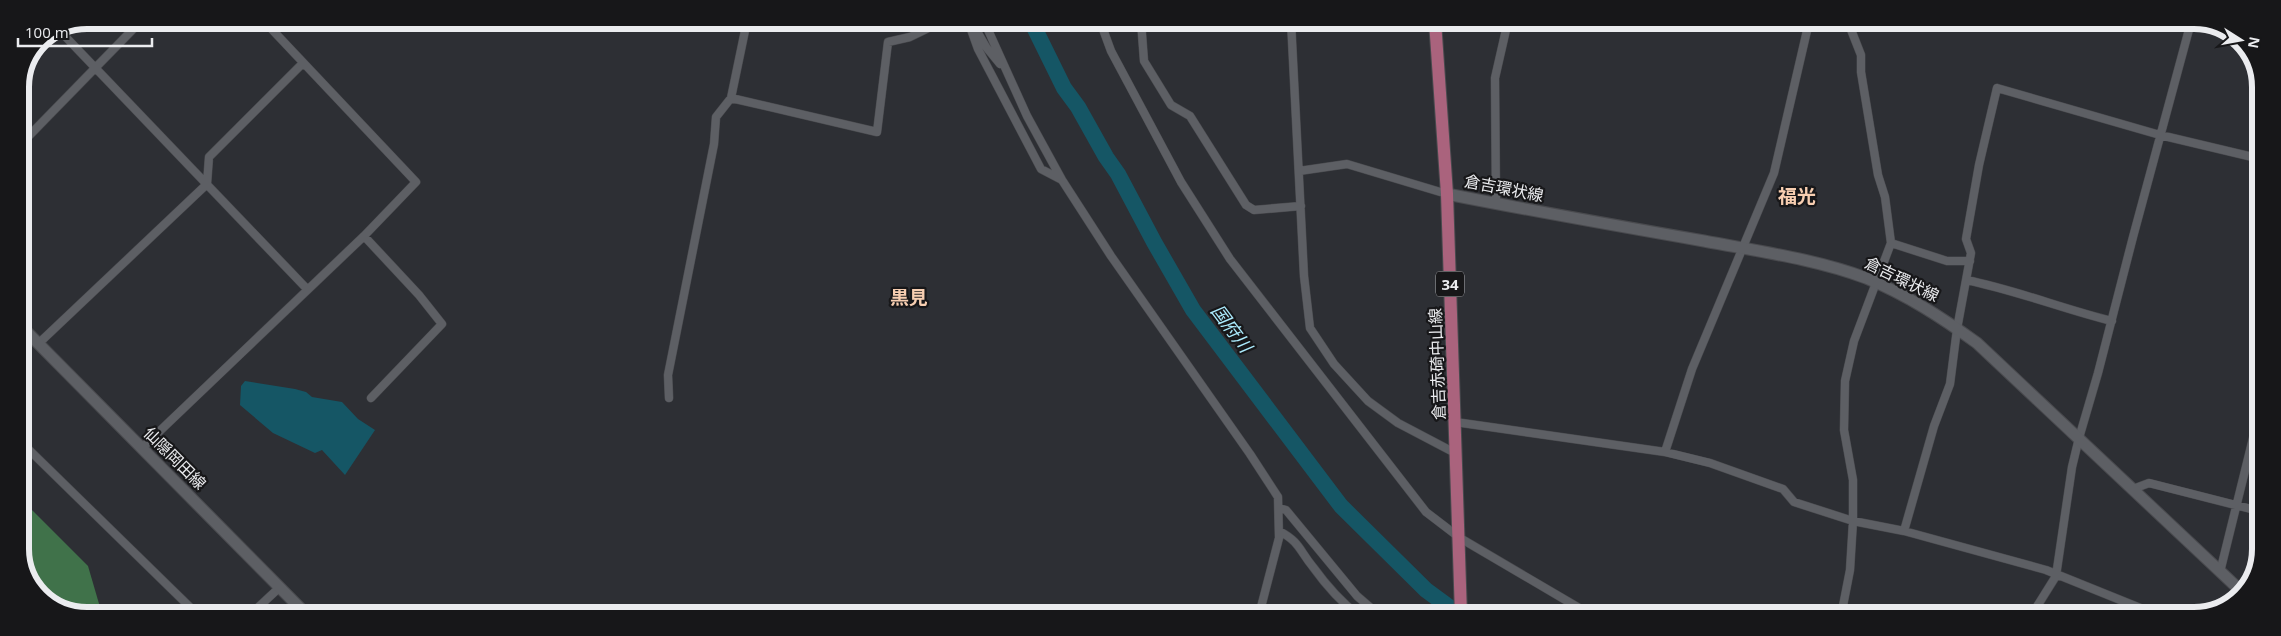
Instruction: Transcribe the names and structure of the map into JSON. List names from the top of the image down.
{
  "streets": {
    "main road": [
      "倉吉環状線",
      "34",
      "倉吉赤碕中山線",
      "仙隠岡田線"
    ]
  },
  "crossings": [
    ["倉吉環状線", "倉吉赤碕中山線"]
  ],
  "districts": ["福光", "黒見"],
  "water": ["国府川"],
  "scale_bar": "100 m",
  "north": "right"
}
